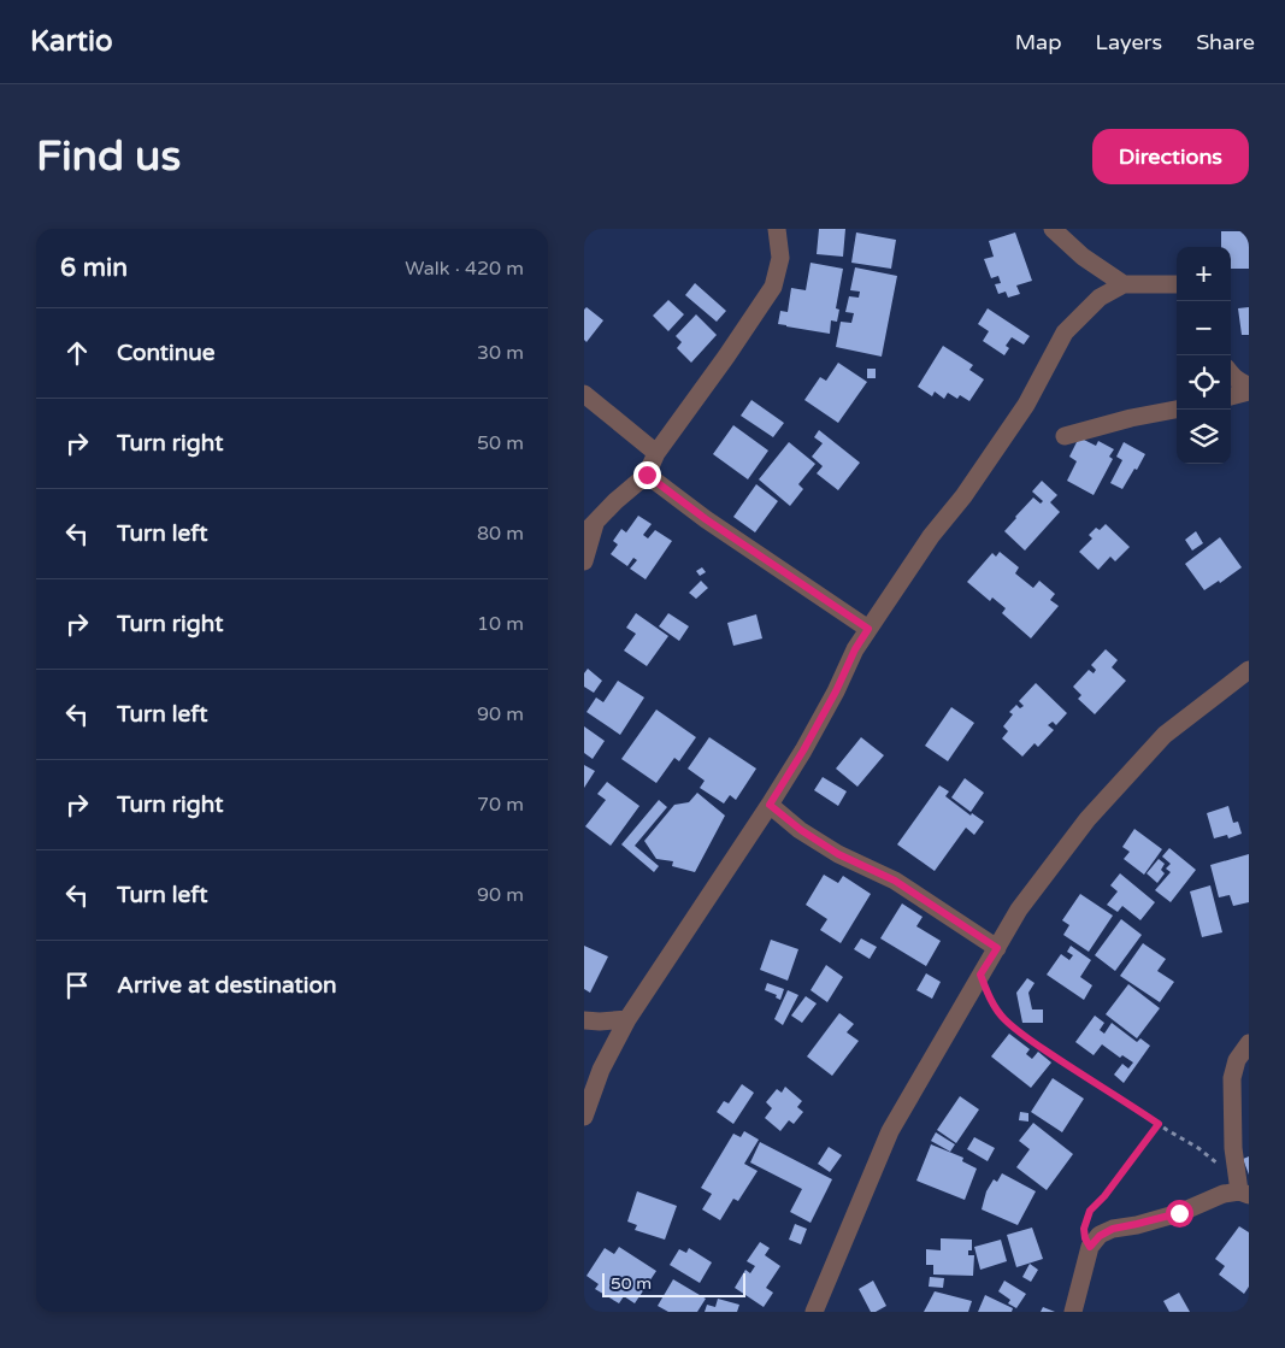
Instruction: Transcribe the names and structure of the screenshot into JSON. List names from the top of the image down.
{
  "scale_bar": "50 m",
  "page": {
    "header": "Kartio",
    "nav": ["Map", "Layers", "Share"],
    "buttons": "Directions",
    "title": "Find us",
    "heading": ["6 min", "Walk · 420 m"],
    "map_buttons": ["+", "−"],
    "list": [
      ["Continue", "30 m"],
      ["Turn right", "50 m"],
      ["Turn left", "80 m"],
      ["Turn right", "10 m"],
      ["Turn left", "90 m"],
      ["Turn right", "70 m"],
      ["Turn left", "90 m"],
      "Arrive at destination"
    ],
    "scale": "50 m"
  }
}
